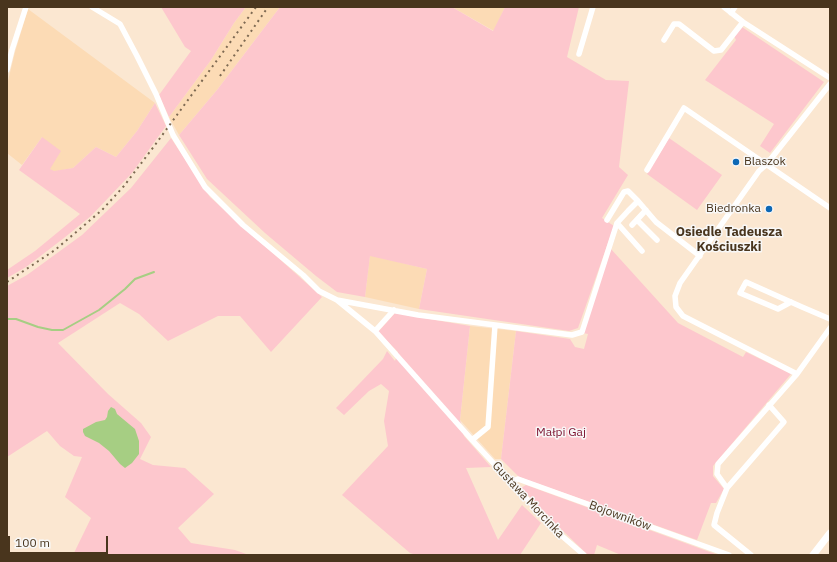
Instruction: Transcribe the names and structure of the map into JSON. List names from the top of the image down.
{
  "streets": {
    "street": ["Gustawa Morcinka", "Bojowników"]
  },
  "crossings": [
    ["Gustawa Morcinka", "Bojowników"]
  ],
  "districts": ["Osiedle Tadeusza Kościuszki"],
  "parks": ["Małpi Gaj"],
  "places": ["Blaszok", "Biedronka"],
  "scale_bar": "100 m"
}
